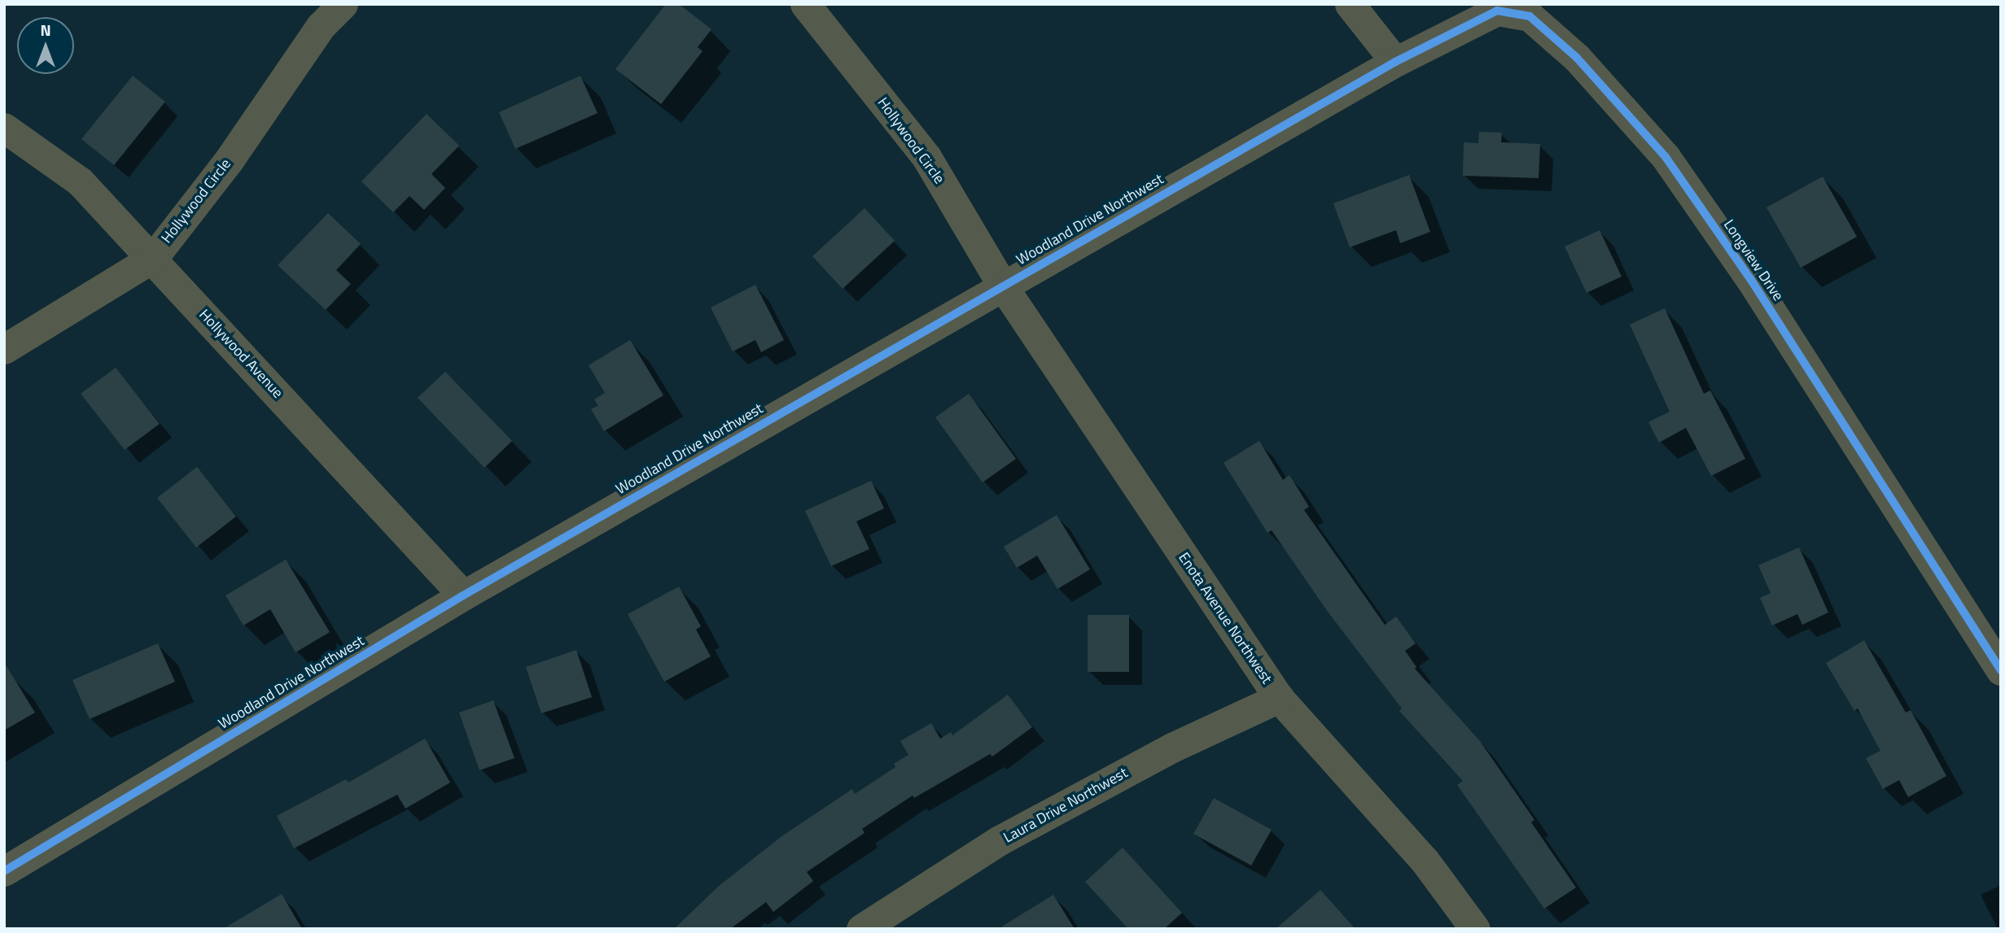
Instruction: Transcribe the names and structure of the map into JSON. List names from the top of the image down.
{
  "streets": {
    "street": [
      "Hollywood Circle",
      "Woodland Drive Northwest",
      "Longview Drive",
      "Hollywood Avenue",
      "Enota Avenue Northwest",
      "Laura Drive Northwest"
    ]
  },
  "crossings": [
    ["Hollywood Circle", "Woodland Drive Northwest"],
    ["Hollywood Circle", "Hollywood Avenue"],
    ["Hollywood Circle", "Enota Avenue Northwest"],
    ["Woodland Drive Northwest", "Longview Drive"],
    ["Woodland Drive Northwest", "Hollywood Avenue"],
    ["Woodland Drive Northwest", "Enota Avenue Northwest"],
    ["Enota Avenue Northwest", "Laura Drive Northwest"]
  ],
  "north": "top"
}
